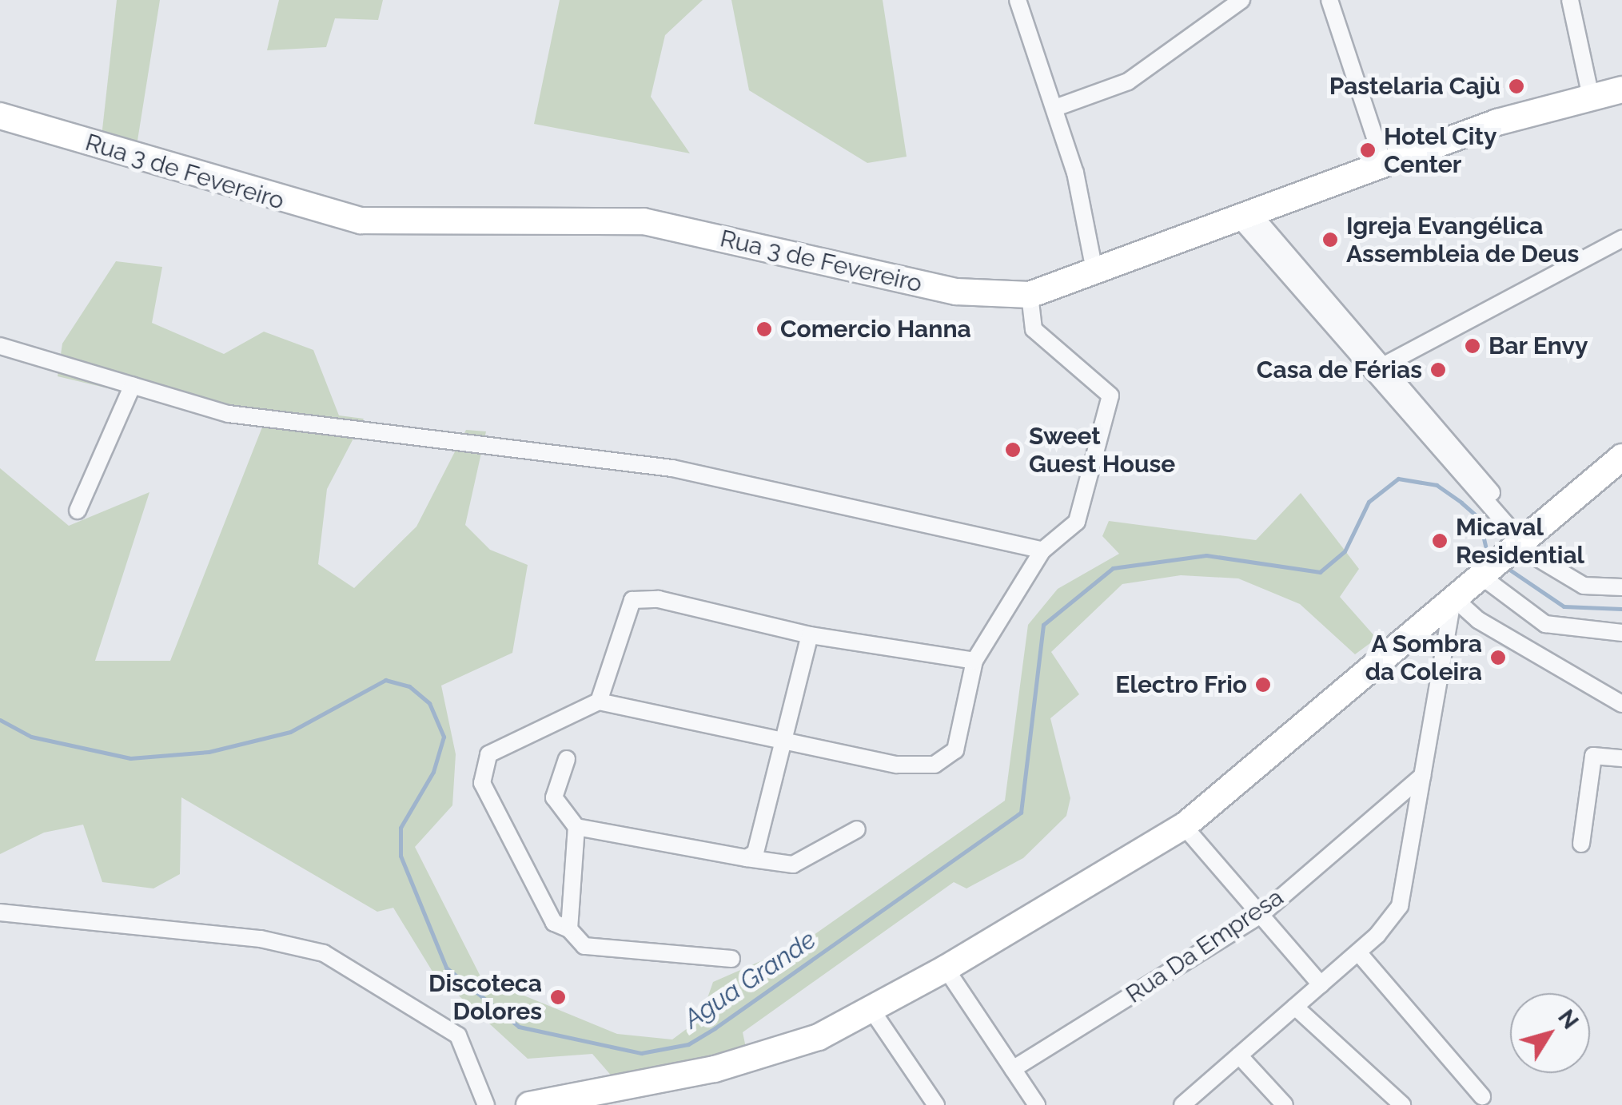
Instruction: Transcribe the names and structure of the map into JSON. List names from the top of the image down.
{
  "streets": {
    "main road": ["Rua 3 de Fevereiro"],
    "street": ["Rua Da Empresa"]
  },
  "water": ["Agua Grande"],
  "places": [
    "Pastelaria Cajù",
    "Hotel City Center",
    "Igreja Evangélica Assembleia de Deus",
    "Comercio Hanna",
    "Bar Envy",
    "Casa de Férias",
    "Sweet Guest House",
    "Micaval Residential",
    "A Sombra da Coleira",
    "Electro Frio",
    "Discoteca Dolores"
  ],
  "north": "top right"
}
